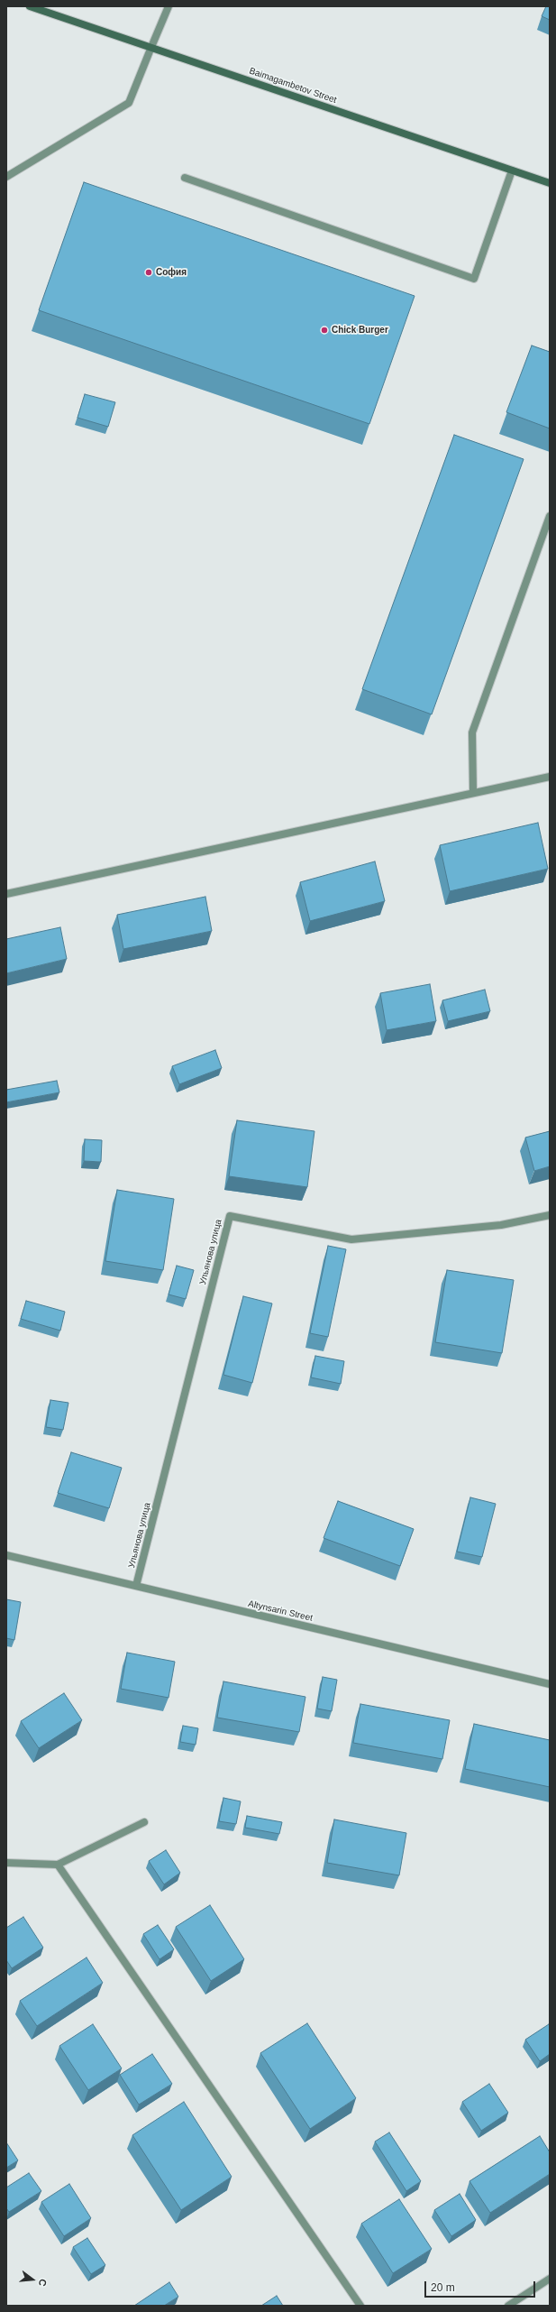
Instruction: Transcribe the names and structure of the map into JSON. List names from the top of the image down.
{
  "streets": {
    "main road": ["Baimagambetov Street"],
    "street": ["Ульянова улица", "Altynsarin Street"]
  },
  "crossings": [
    ["Ульянова улица", "Altynsarin Street"]
  ],
  "places": ["София", "Chick Burger"],
  "scale_bar": "20 m",
  "north": "right"
}
